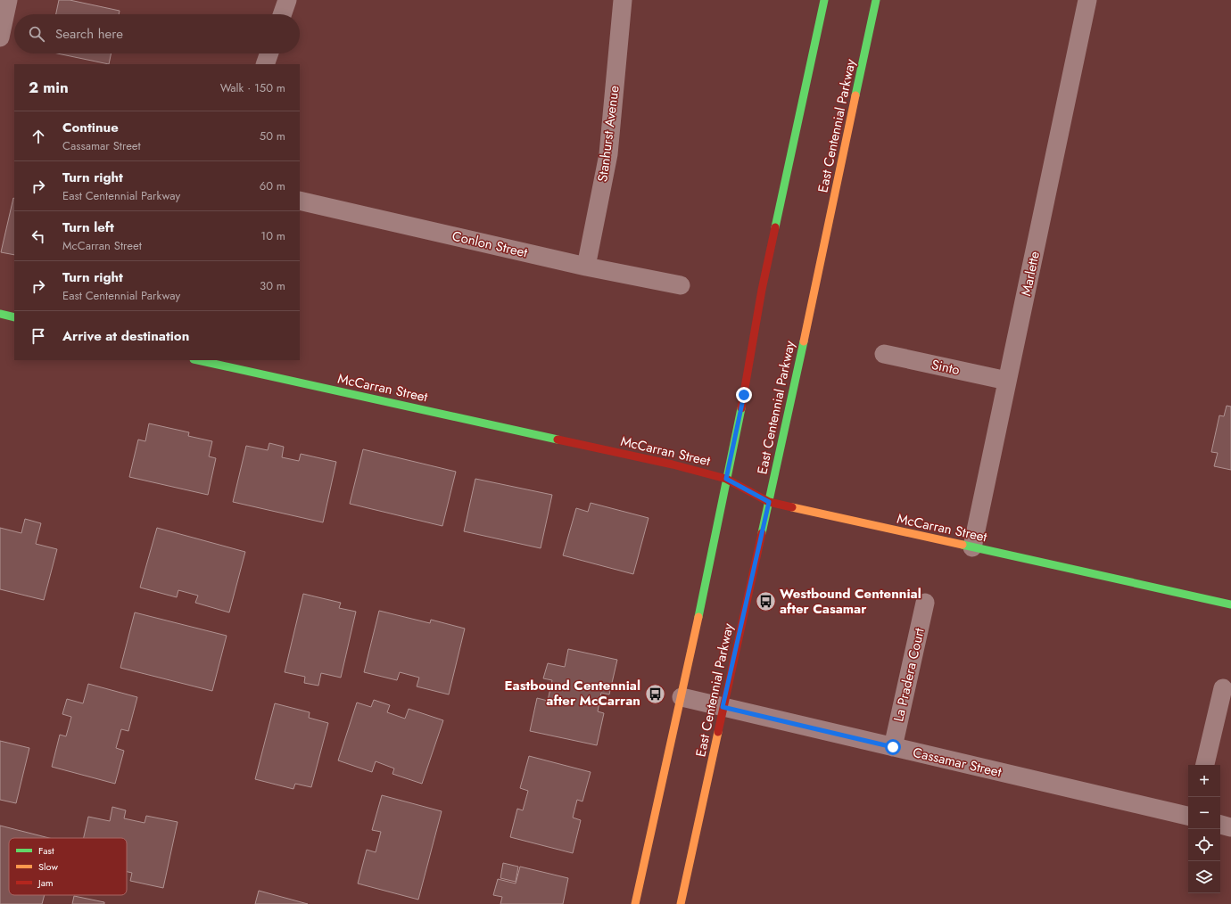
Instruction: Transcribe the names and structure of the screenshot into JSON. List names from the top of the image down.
{
  "streets": {
    "main road": ["East Centennial Parkway", "McCarran Street"],
    "street": [
      "Stanhurst Avenue",
      "Conlon Street",
      "Marlette",
      "Sinto",
      "La Pradera Court",
      "Cassamar Street"
    ]
  },
  "crossings": [
    ["East Centennial Parkway", "McCarran Street"],
    ["East Centennial Parkway", "Cassamar Street"],
    ["Stanhurst Avenue", "Conlon Street"],
    ["Marlette", "Sinto"],
    ["Marlette", "McCarran Street"],
    ["La Pradera Court", "Cassamar Street"]
  ],
  "places": {
    "bus stop": ["Westbound Centennial after Casamar", "Eastbound Centennial after McCarran"]
  },
  "legend": ["Fast", "Slow", "Jam"],
  "page": {
    "search": "Search here",
    "heading": ["2 min", "Walk · 150 m"],
    "list": [
      ["Continue", "Cassamar Street", "50 m"],
      ["Turn right", "East Centennial Parkway", "60 m"],
      ["Turn left", "McCarran Street", "10 m"],
      ["Turn right", "East Centennial Parkway", "30 m"],
      "Arrive at destination"
    ],
    "map_buttons": ["+", "−"]
  }
}
